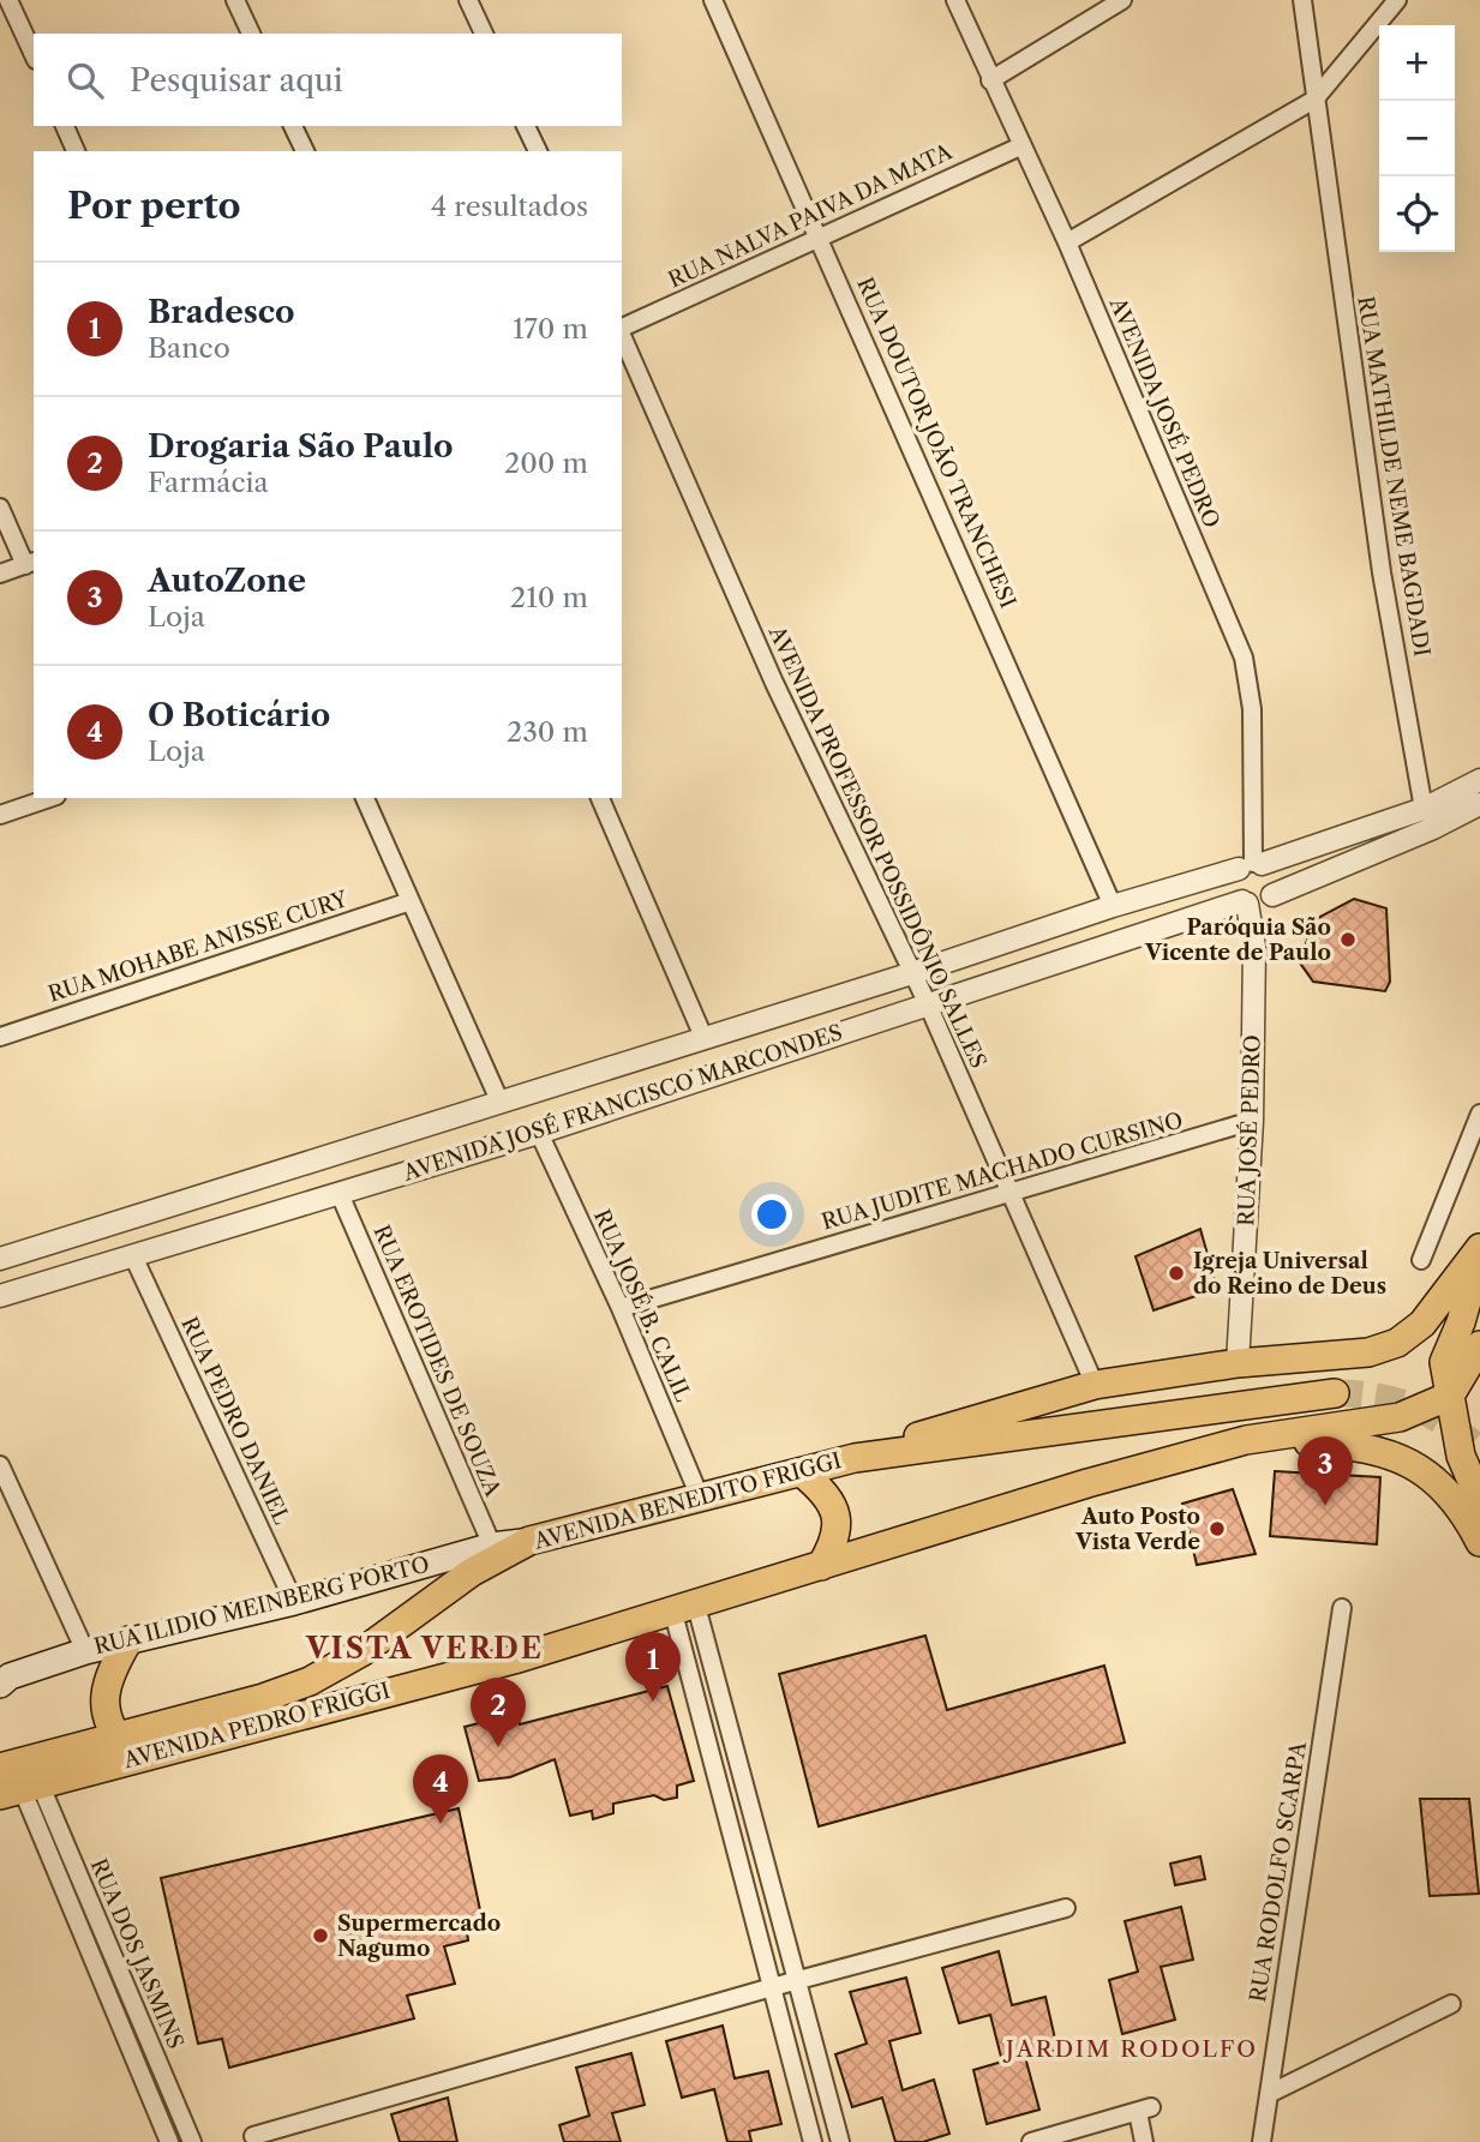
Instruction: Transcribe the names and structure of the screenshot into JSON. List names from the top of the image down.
{
  "streets": {
    "main road": ["AVENIDA BENEDITO FRIGGI", "RUA ILIDIO MEINBERG PORTO", "AVENIDA PEDRO FRIGGI"],
    "street": [
      "RUA NALVA PAIVA DA MATA",
      "AVENIDA JOSÉ PEDRO",
      "RUA DOUTOR JOÃO TRANCHESI",
      "RUA MATHILDE NEME BAGDADI",
      "AVENIDA PROFESSOR POSSIDÔNIO SALLES",
      "RUA MOHABE ANISSE CURY",
      "AVENIDA JOSÉ FRANCISCO MARCONDES",
      "RUA JOSÉ PEDRO",
      "RUA JUDITE MACHADO CURSINO",
      "RUA JOSÉ B. CALIL",
      "RUA EROTIDES DE SOUZA",
      "RUA PEDRO DANIEL",
      "RUA RODOLFO SCARPA",
      "RUA DOS JASMINS"
    ]
  },
  "crossings": [
    ["RUA NALVA PAIVA DA MATA", "AVENIDA JOSÉ PEDRO"],
    ["RUA NALVA PAIVA DA MATA", "RUA DOUTOR JOÃO TRANCHESI"],
    ["AVENIDA JOSÉ PEDRO", "AVENIDA JOSÉ FRANCISCO MARCONDES"],
    ["RUA DOUTOR JOÃO TRANCHESI", "AVENIDA JOSÉ FRANCISCO MARCONDES"],
    ["RUA MATHILDE NEME BAGDADI", "AVENIDA JOSÉ FRANCISCO MARCONDES"],
    ["AVENIDA PROFESSOR POSSIDÔNIO SALLES", "AVENIDA JOSÉ FRANCISCO MARCONDES"],
    ["AVENIDA PROFESSOR POSSIDÔNIO SALLES", "RUA JUDITE MACHADO CURSINO"],
    ["AVENIDA PROFESSOR POSSIDÔNIO SALLES", "AVENIDA BENEDITO FRIGGI"],
    ["AVENIDA JOSÉ FRANCISCO MARCONDES", "RUA JOSÉ PEDRO"],
    ["AVENIDA JOSÉ FRANCISCO MARCONDES", "RUA JOSÉ B. CALIL"],
    ["AVENIDA JOSÉ FRANCISCO MARCONDES", "RUA EROTIDES DE SOUZA"],
    ["AVENIDA JOSÉ FRANCISCO MARCONDES", "RUA PEDRO DANIEL"],
    ["RUA JOSÉ PEDRO", "RUA JUDITE MACHADO CURSINO"],
    ["RUA JOSÉ PEDRO", "AVENIDA BENEDITO FRIGGI"],
    ["RUA JUDITE MACHADO CURSINO", "RUA JOSÉ B. CALIL"],
    ["RUA JOSÉ B. CALIL", "AVENIDA BENEDITO FRIGGI"],
    ["RUA EROTIDES DE SOUZA", "RUA ILIDIO MEINBERG PORTO"],
    ["RUA PEDRO DANIEL", "RUA ILIDIO MEINBERG PORTO"],
    ["AVENIDA BENEDITO FRIGGI", "RUA ILIDIO MEINBERG PORTO"],
    ["AVENIDA BENEDITO FRIGGI", "AVENIDA PEDRO FRIGGI"],
    ["AVENIDA PEDRO FRIGGI", "RUA DOS JASMINS"]
  ],
  "districts": ["VISTA VERDE", "JARDIM RODOLFO"],
  "places": [
    "Paróquia São Vicente de Paulo",
    "Igreja Universal do Reino de Deus",
    "Auto Posto Vista Verde",
    "Supermercado Nagumo"
  ],
  "page": {
    "map_buttons": ["+", "−"],
    "search": "Pesquisar aqui",
    "heading": ["Por perto", "4 resultados"],
    "list": [
      {
        "mark": "1",
        "name": "Bradesco",
        "note": "Banco",
        "value": "170 m"
      },
      {
        "mark": "2",
        "name": "Drogaria São Paulo",
        "note": "Farmácia",
        "value": "200 m"
      },
      {
        "mark": "3",
        "name": "AutoZone",
        "note": "Loja",
        "value": "210 m"
      },
      {
        "mark": "4",
        "name": "O Boticário",
        "note": "Loja",
        "value": "230 m"
      }
    ],
    "pins": [
      "3",
      "1",
      "2",
      "4"
    ]
  }
}
